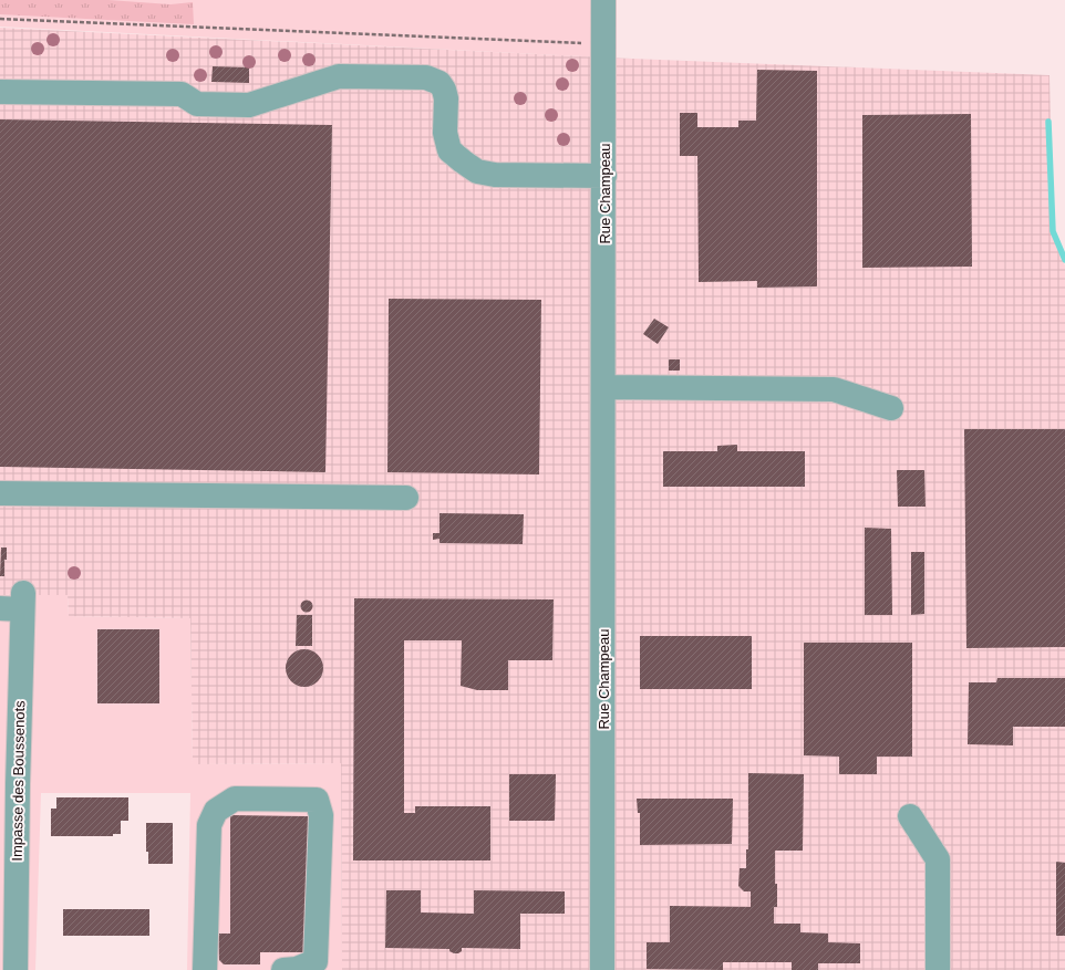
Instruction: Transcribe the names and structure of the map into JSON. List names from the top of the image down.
{
  "streets": {
    "street": ["Rue Champeau", "Impasse des Boussenots"]
  }
}
